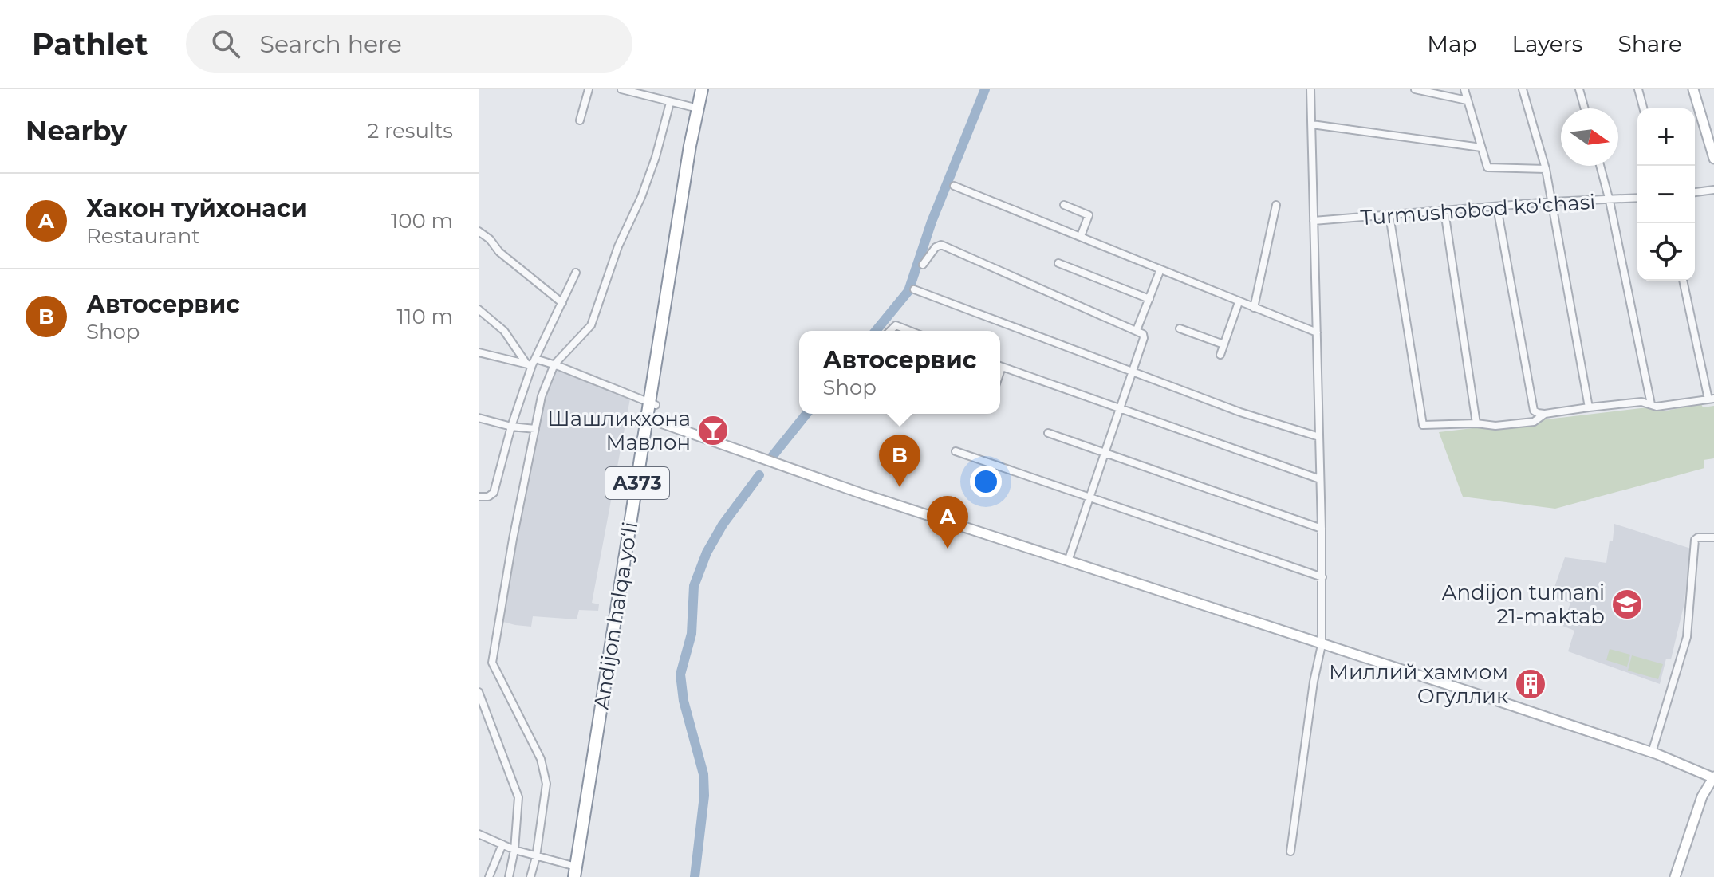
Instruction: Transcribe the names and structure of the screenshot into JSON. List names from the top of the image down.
{
  "streets": {
    "highway": ["A373", "Andijon halqa yo‘li"],
    "street": ["Turmushobod ko'chasi"]
  },
  "places": {
    "bar": ["Шашликхона Мавлон"],
    "school or university": ["Andijon tumani 21-maktab"],
    "building": ["Миллий хаммом Огуллик"]
  },
  "north": "right",
  "page": {
    "header": "Pathlet",
    "search": "Search here",
    "nav": ["Map", "Layers", "Share"],
    "heading": ["Nearby", "2 results"],
    "map_buttons": ["+", "−"],
    "list": [
      {
        "mark": "A",
        "name": "Хакон туйхонаси",
        "note": "Restaurant",
        "value": "100 m"
      },
      {
        "mark": "B",
        "name": "Автосервис",
        "note": "Shop",
        "value": "110 m"
      }
    ],
    "popup": ["Автосервис", "Shop"],
    "pins": ["B", "A"]
  }
}
